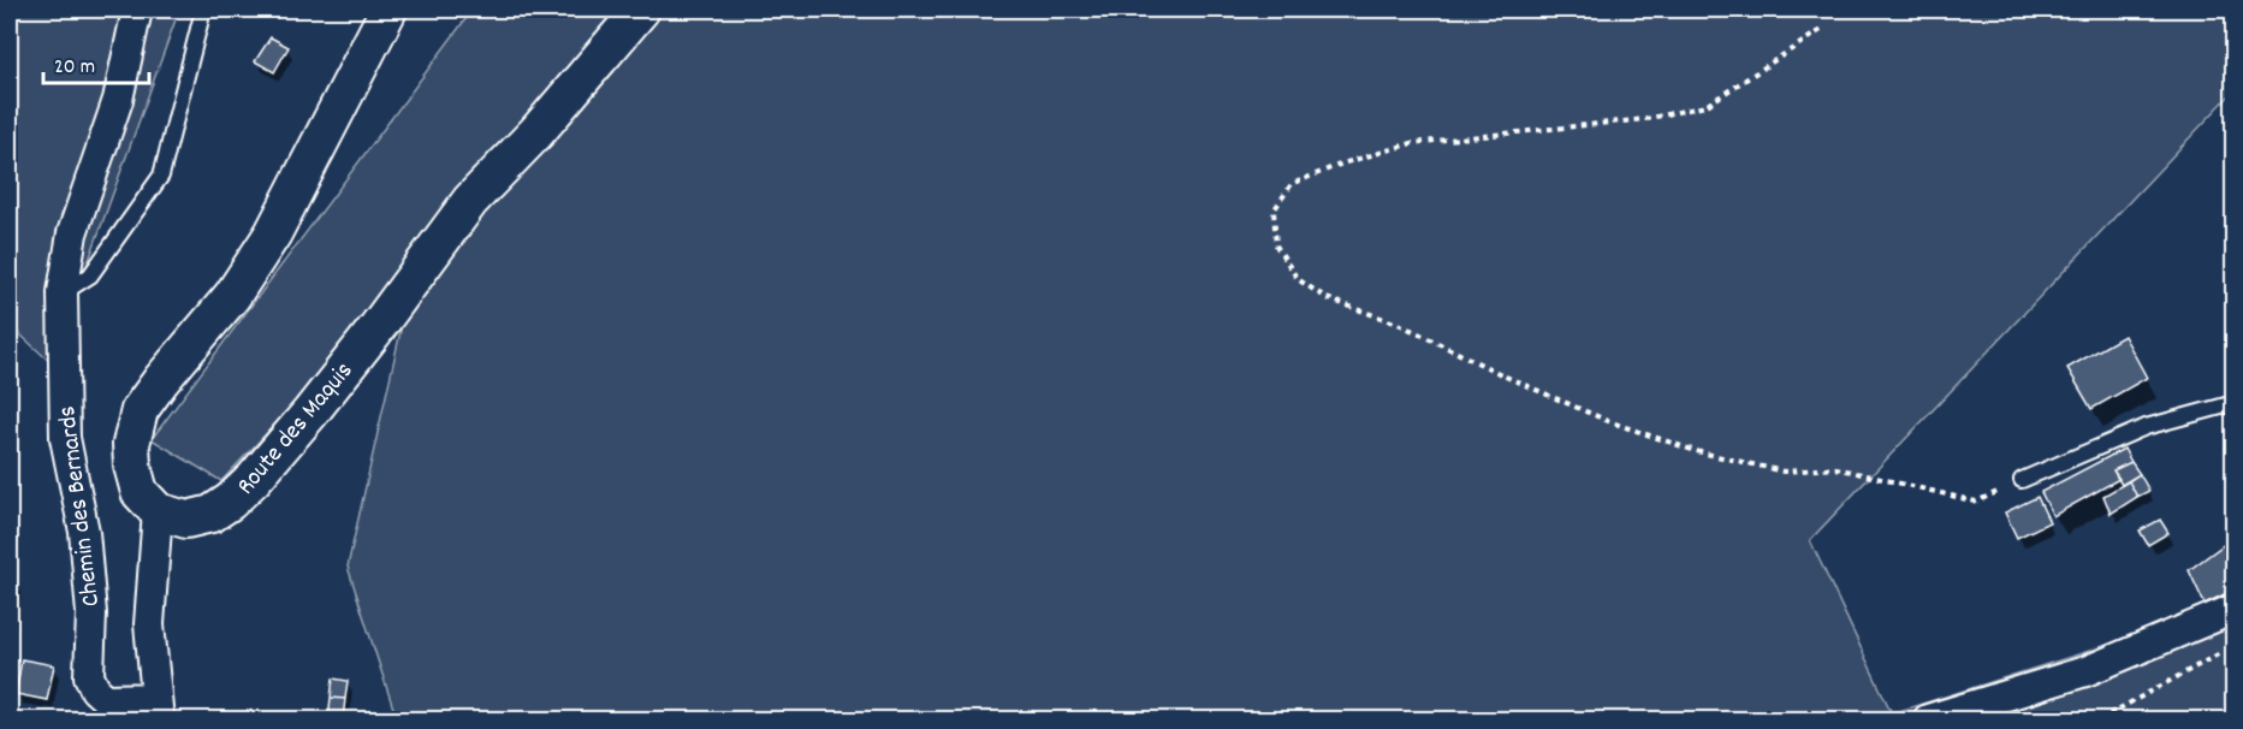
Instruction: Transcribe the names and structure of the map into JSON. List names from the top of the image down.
{
  "streets": {
    "street": ["Route des Maquis", "Chemin des Bernards"]
  },
  "scale_bar": "20 m"
}
